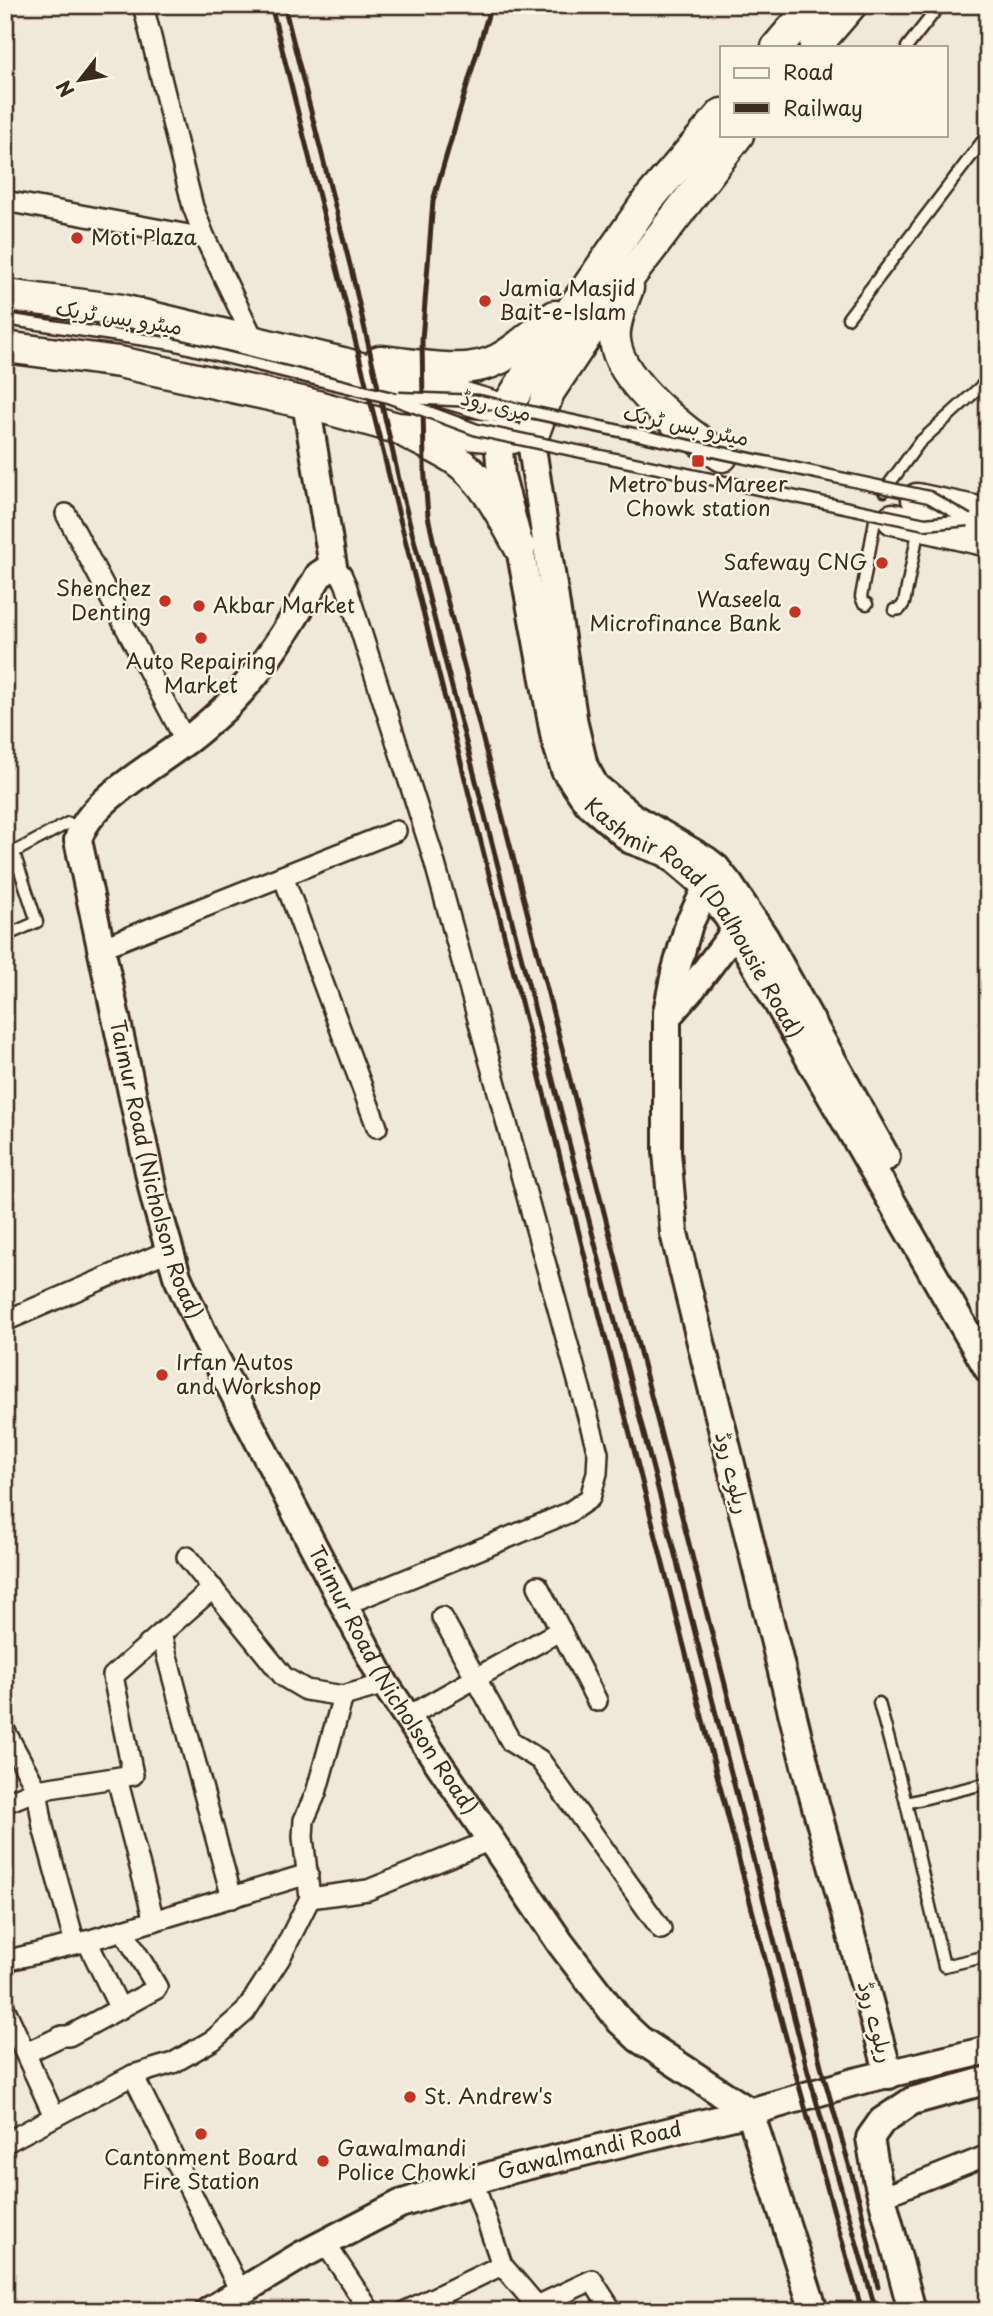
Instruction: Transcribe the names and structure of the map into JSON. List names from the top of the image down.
{
  "streets": {
    "main road": ["مری روڈ"],
    "street": [
      "Kashmir Road (Dalhousie Road)",
      "Taimur Road (Nicholson Road)",
      "ریلوے روڈ",
      "Gawalmandi Road"
    ],
    "lane": ["میٹرو بس ٹریک"]
  },
  "crossings": [
    ["میٹرو بس ٹریک", "مری روڈ"],
    ["مری روڈ", "Kashmir Road (Dalhousie Road)"],
    ["Kashmir Road (Dalhousie Road)", "ریلوے روڈ"],
    ["Taimur Road (Nicholson Road)", "Gawalmandi Road"],
    ["ریلوے روڈ", "Gawalmandi Road"]
  ],
  "places": {
    "other": [
      "Moti Plaza",
      "Jamia Masjid Bait-e-Islam",
      "Safeway CNG",
      "Shenchez Denting",
      "Akbar Market",
      "Waseela Microfinance Bank",
      "Auto Repairing Market",
      "Irfan Autos and Workshop",
      "St. Andrew's",
      "Cantonment Board Fire Station",
      "Gawalmandi Police Chowki"
    ],
    "transit": ["Metro bus Mareer Chowk station"]
  },
  "legend": ["Road", "Railway"],
  "north": "bottom left"
}
